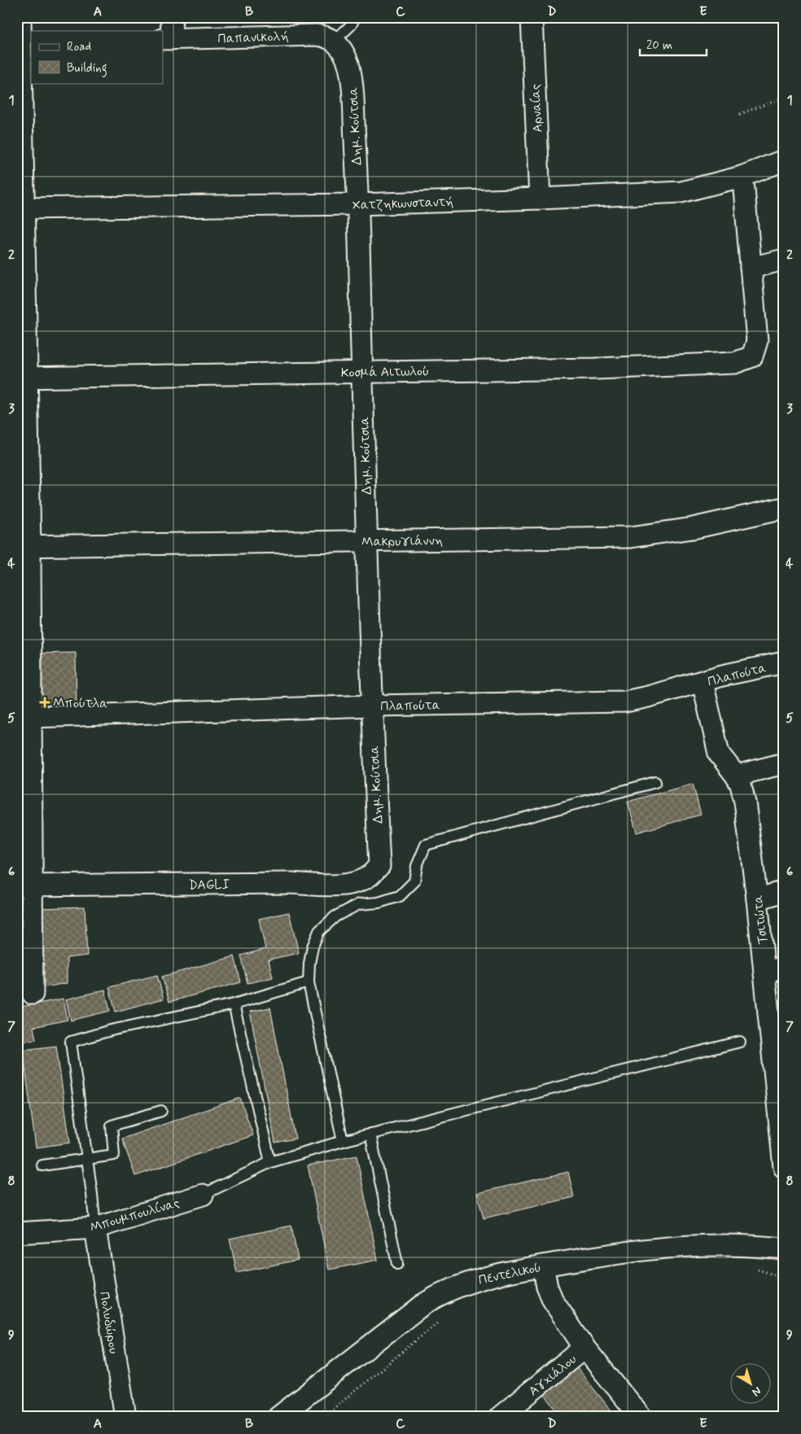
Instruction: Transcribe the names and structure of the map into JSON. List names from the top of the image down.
{
  "streets": {
    "street": [
      "Παπανικολή",
      "Αρναίας",
      "Δημ. Κούτσια",
      "Χατζηκωνσταντή",
      "Κοσμά Αιτωλού",
      "Μακρυγιάννη",
      "Πλαπούτα",
      "DAGLI",
      "Τσιτώτα",
      "Μπουμπουλίνας",
      "Πεντελικού",
      "Πολυδώρου",
      "Αγχιάλου"
    ]
  },
  "crossings": [
    ["Παπανικολή", "Δημ. Κούτσια"],
    ["Αρναίας", "Χατζηκωνσταντή"],
    ["Δημ. Κούτσια", "Χατζηκωνσταντή"],
    ["Δημ. Κούτσια", "Κοσμά Αιτωλού"],
    ["Δημ. Κούτσια", "Μακρυγιάννη"],
    ["Δημ. Κούτσια", "Πλαπούτα"],
    ["Δημ. Κούτσια", "DAGLI"],
    ["Πλαπούτα", "Τσιτώτα"],
    ["Μπουμπουλίνας", "Πολυδώρου"]
  ],
  "places": {
    "health": ["Μπούτλα"]
  },
  "legend": ["Road", "Building"],
  "scale_bar": "20 m",
  "north": "bottom right",
  "grid": {
    "columns": [
      "A",
      "B",
      "C",
      "D",
      "E"
    ],
    "rows": [
      "1",
      "2",
      "3",
      "4",
      "5",
      "6",
      "7",
      "8",
      "9"
    ]
  }
}
